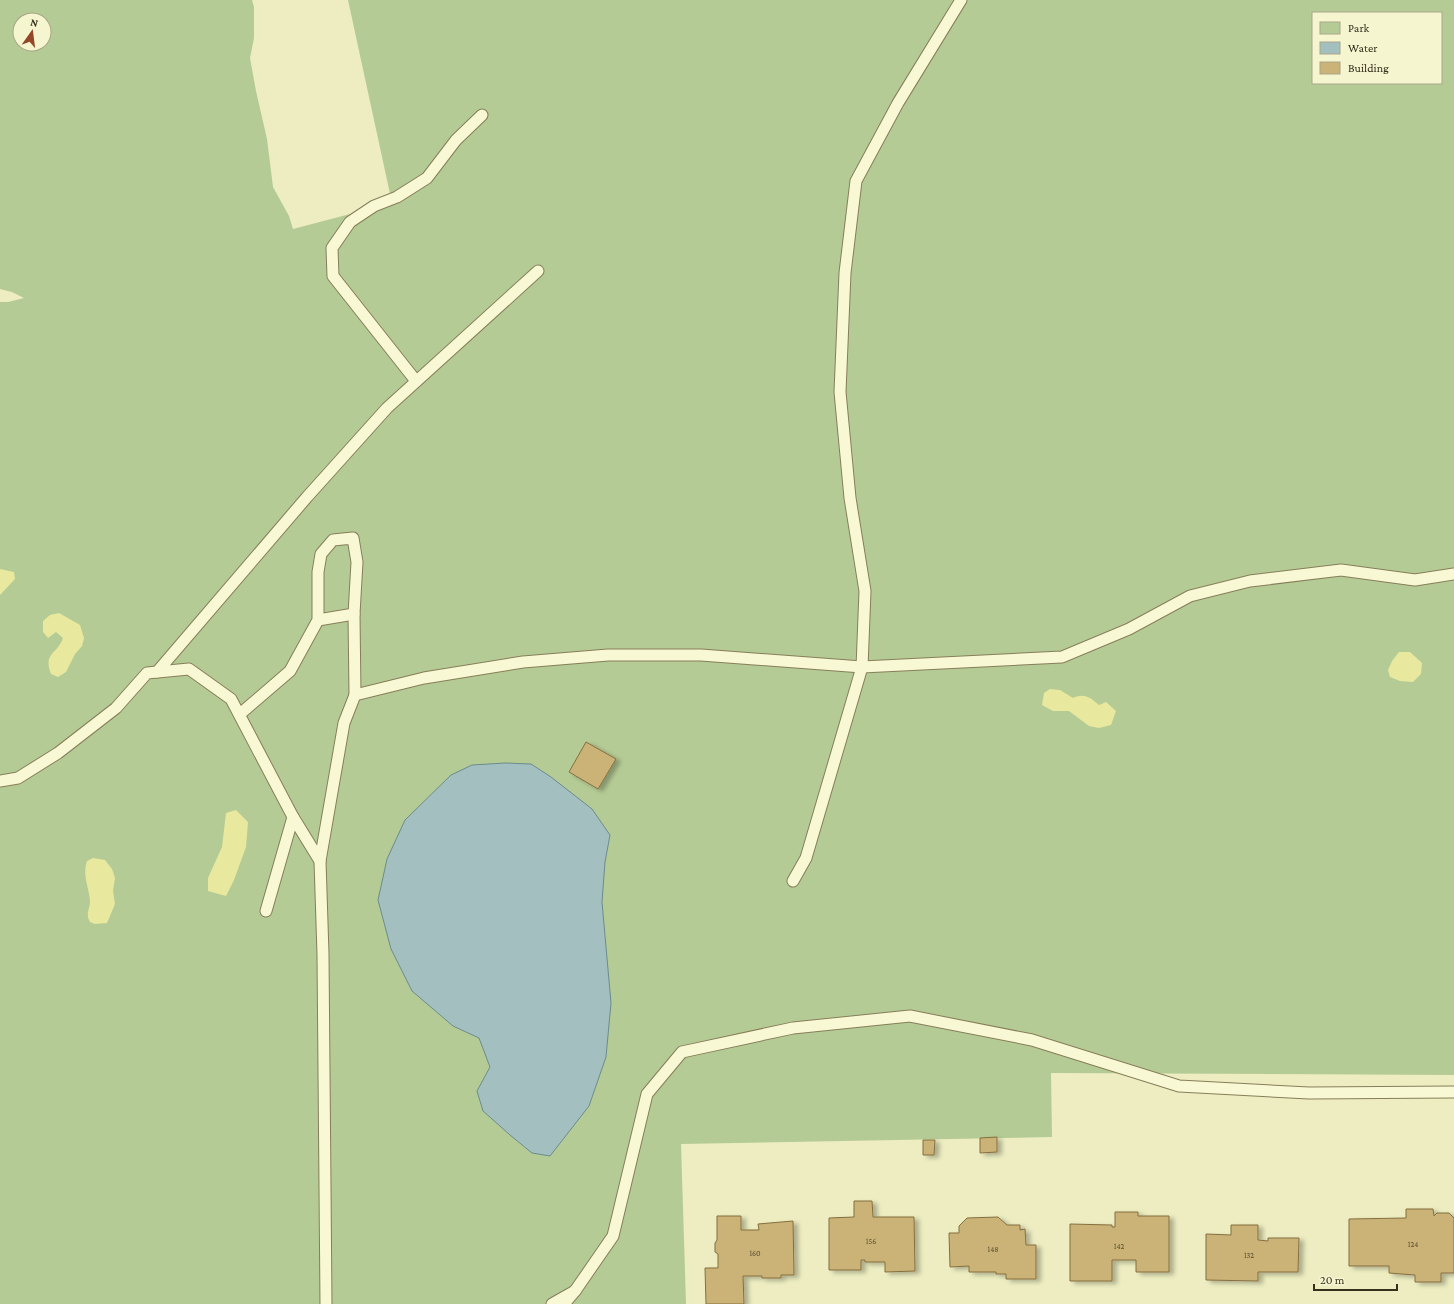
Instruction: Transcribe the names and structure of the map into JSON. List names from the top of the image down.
{
  "house_numbers": [
    "156",
    "124",
    "142",
    "148",
    "160",
    "132"
  ],
  "legend": ["Park", "Water", "Building"],
  "scale_bar": "20 m",
  "north": "top"
}
